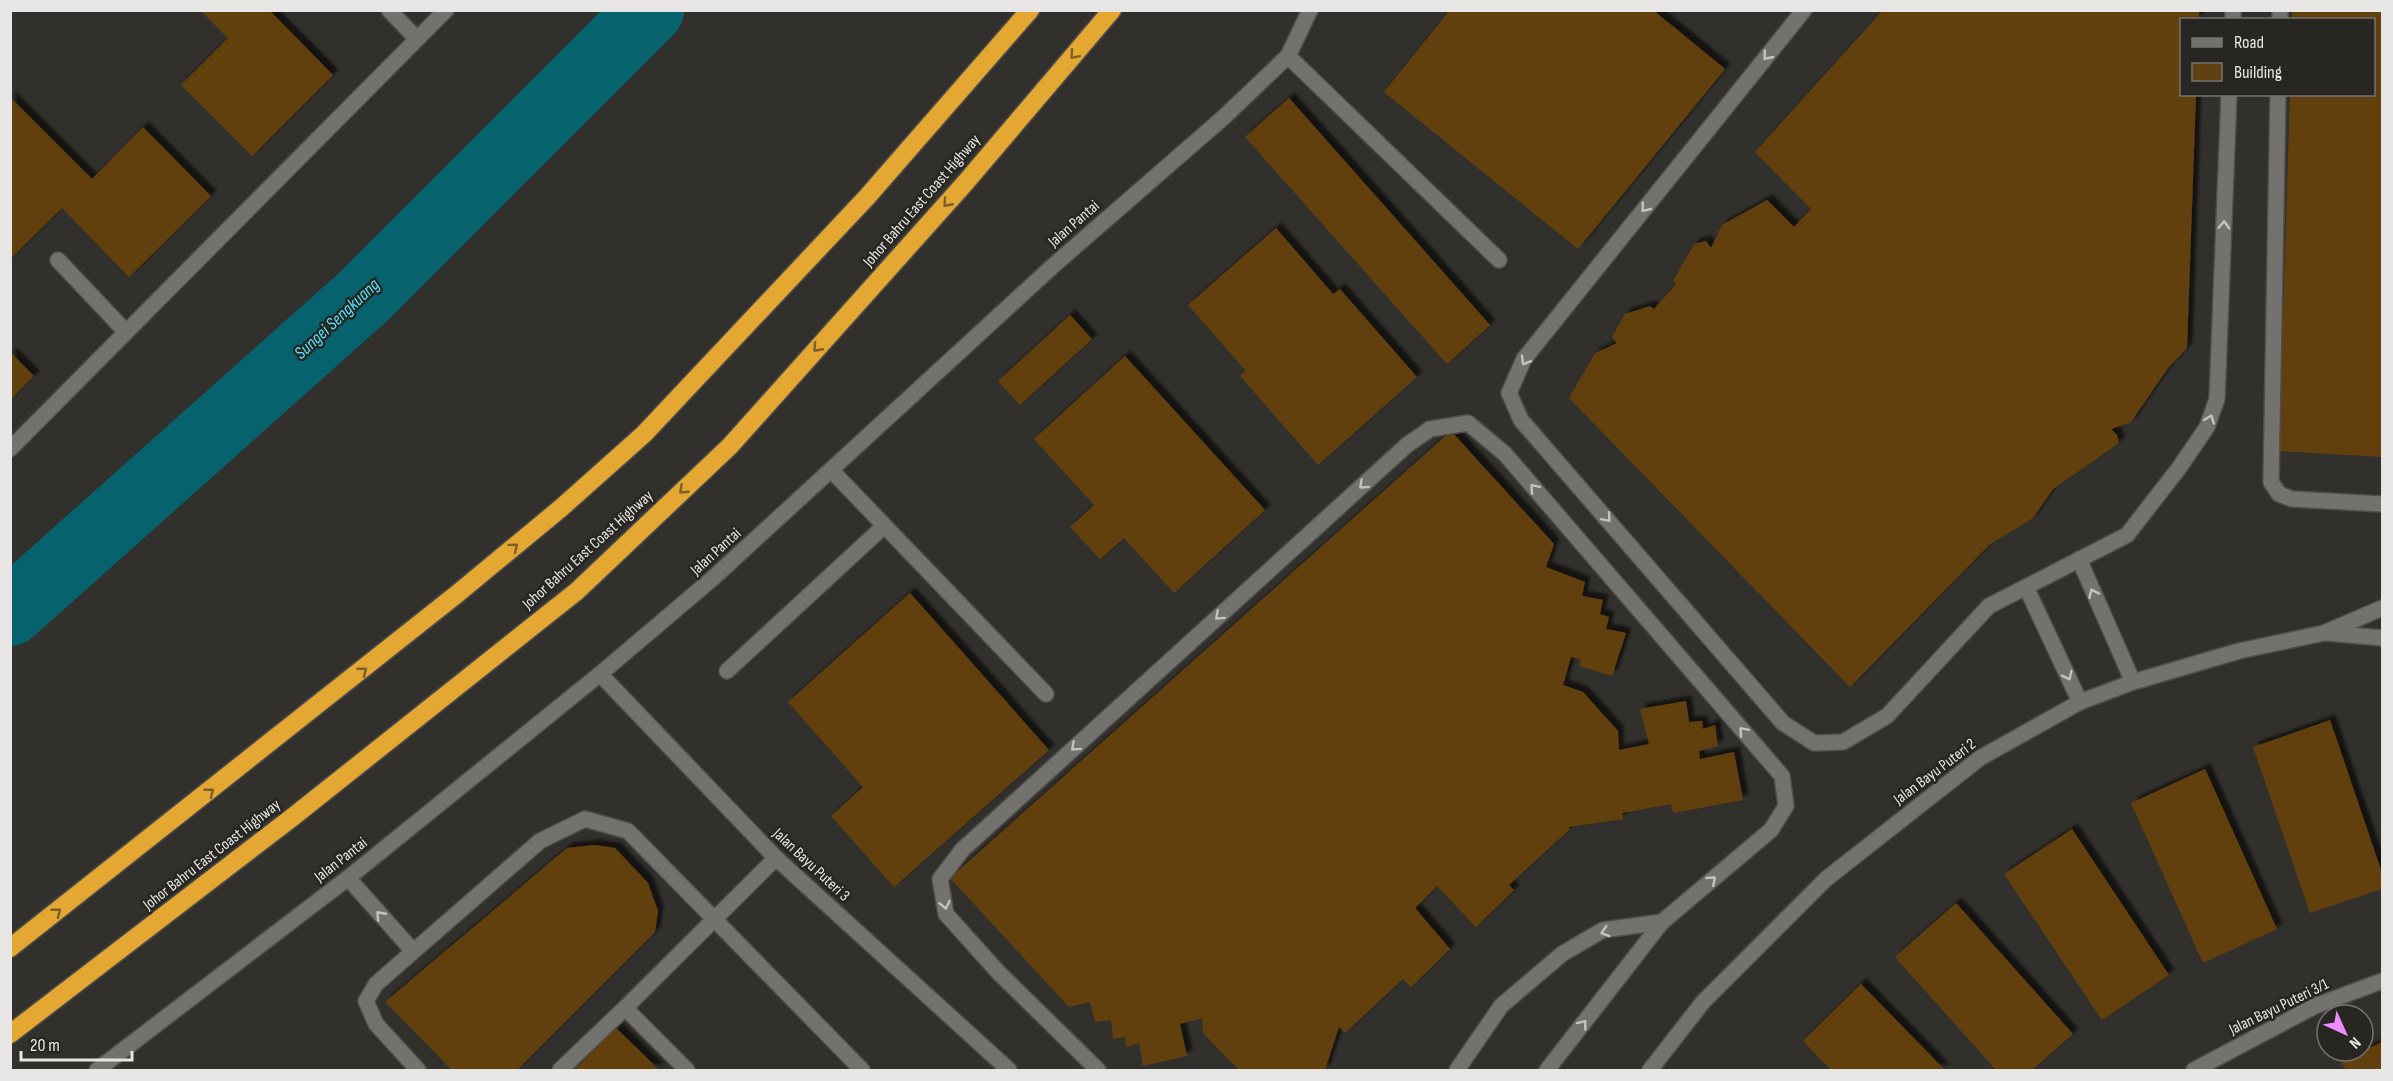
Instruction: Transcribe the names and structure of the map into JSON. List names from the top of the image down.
{
  "streets": {
    "highway": ["Johor Bahru East Coast Highway"],
    "street": [
      "Jalan Pantai",
      "Jalan Bayu Puteri 2",
      "Jalan Bayu Puteri 3",
      "Jalan Bayu Puteri 3/1"
    ]
  },
  "crossings": [
    ["Jalan Pantai", "Jalan Bayu Puteri 3"]
  ],
  "water": ["Sungei Sengkuang"],
  "legend": ["Road", "Building"],
  "scale_bar": "20 m",
  "north": "bottom right"
}
